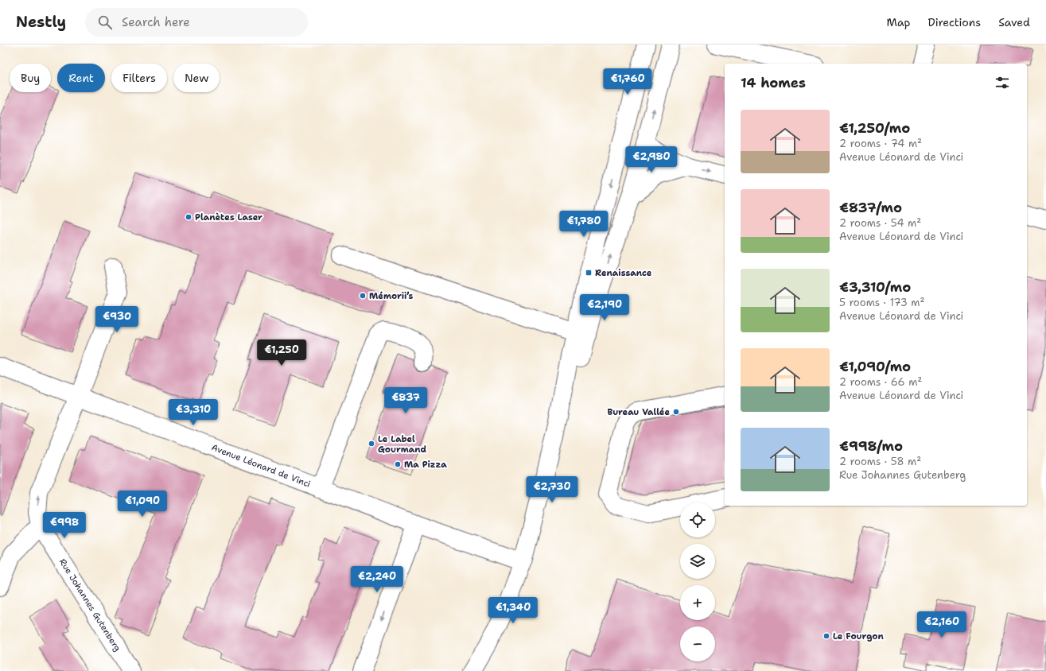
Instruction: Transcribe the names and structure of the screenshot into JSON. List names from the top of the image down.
{
  "streets": {
    "street": ["Avenue Léonard de Vinci", "Rue Johannes Gutenberg"]
  },
  "crossings": [
    ["Avenue Léonard de Vinci", "Rue Johannes Gutenberg"]
  ],
  "places": {
    "other": [
      "Planètes Laser",
      "Mémorii’s",
      "Bureau Vallée",
      "Le Label Gourmand",
      "Ma Pizza",
      "Le Fourgon"
    ],
    "transit": ["Renaissance"]
  },
  "page": {
    "header": "Nestly",
    "search": "Search here",
    "nav": ["Map", "Directions", "Saved"],
    "chip": [
      "Buy",
      "Rent",
      "Filters",
      "New"
    ],
    "heading": "14 homes",
    "price": [
      "€1,760",
      "€2,980",
      "€1,780",
      "€2,190",
      "€930",
      "€1,250",
      "€837",
      "€3,310",
      "€2,730",
      "€1,090",
      "€998",
      "€2,240",
      "€1,340",
      "€2,160"
    ],
    "list": [
      {
        "name": "€1,250/mo",
        "note": "2 rooms · 74 m² · Avenue Léonard de Vinci"
      },
      {
        "name": "€837/mo",
        "note": "2 rooms · 54 m² · Avenue Léonard de Vinci"
      },
      {
        "name": "€3,310/mo",
        "note": "5 rooms · 173 m² · Avenue Léonard de Vinci"
      },
      {
        "name": "€1,090/mo",
        "note": "2 rooms · 66 m² · Avenue Léonard de Vinci"
      },
      {
        "name": "€998/mo",
        "note": "2 rooms · 58 m² · Rue Johannes Gutenberg"
      }
    ],
    "map_buttons": ["+", "−"]
  }
}
